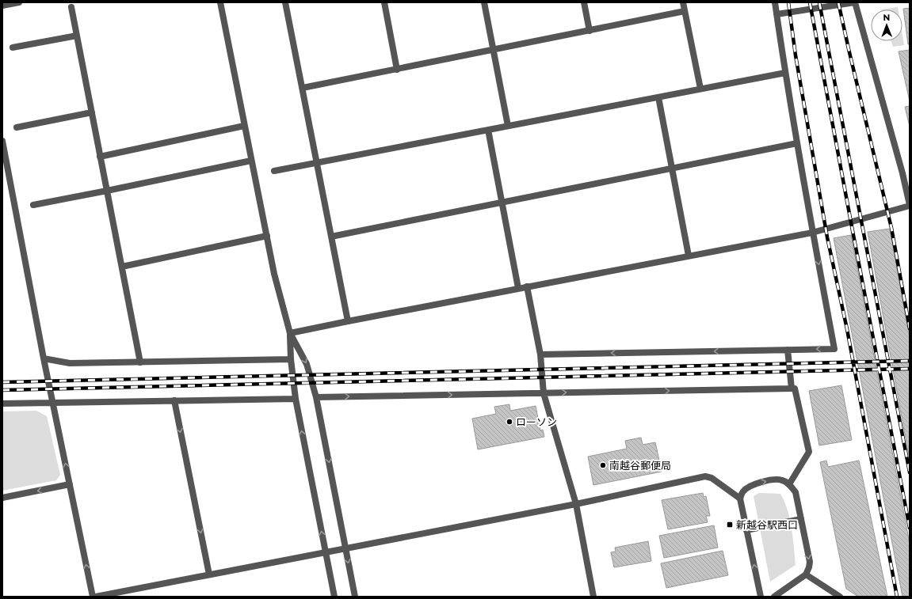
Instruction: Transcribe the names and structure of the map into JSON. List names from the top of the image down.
{
  "places": {
    "other": ["ローソン", "南越谷郵便局"],
    "transit": ["新越谷駅西口"]
  },
  "north": "top"
}
